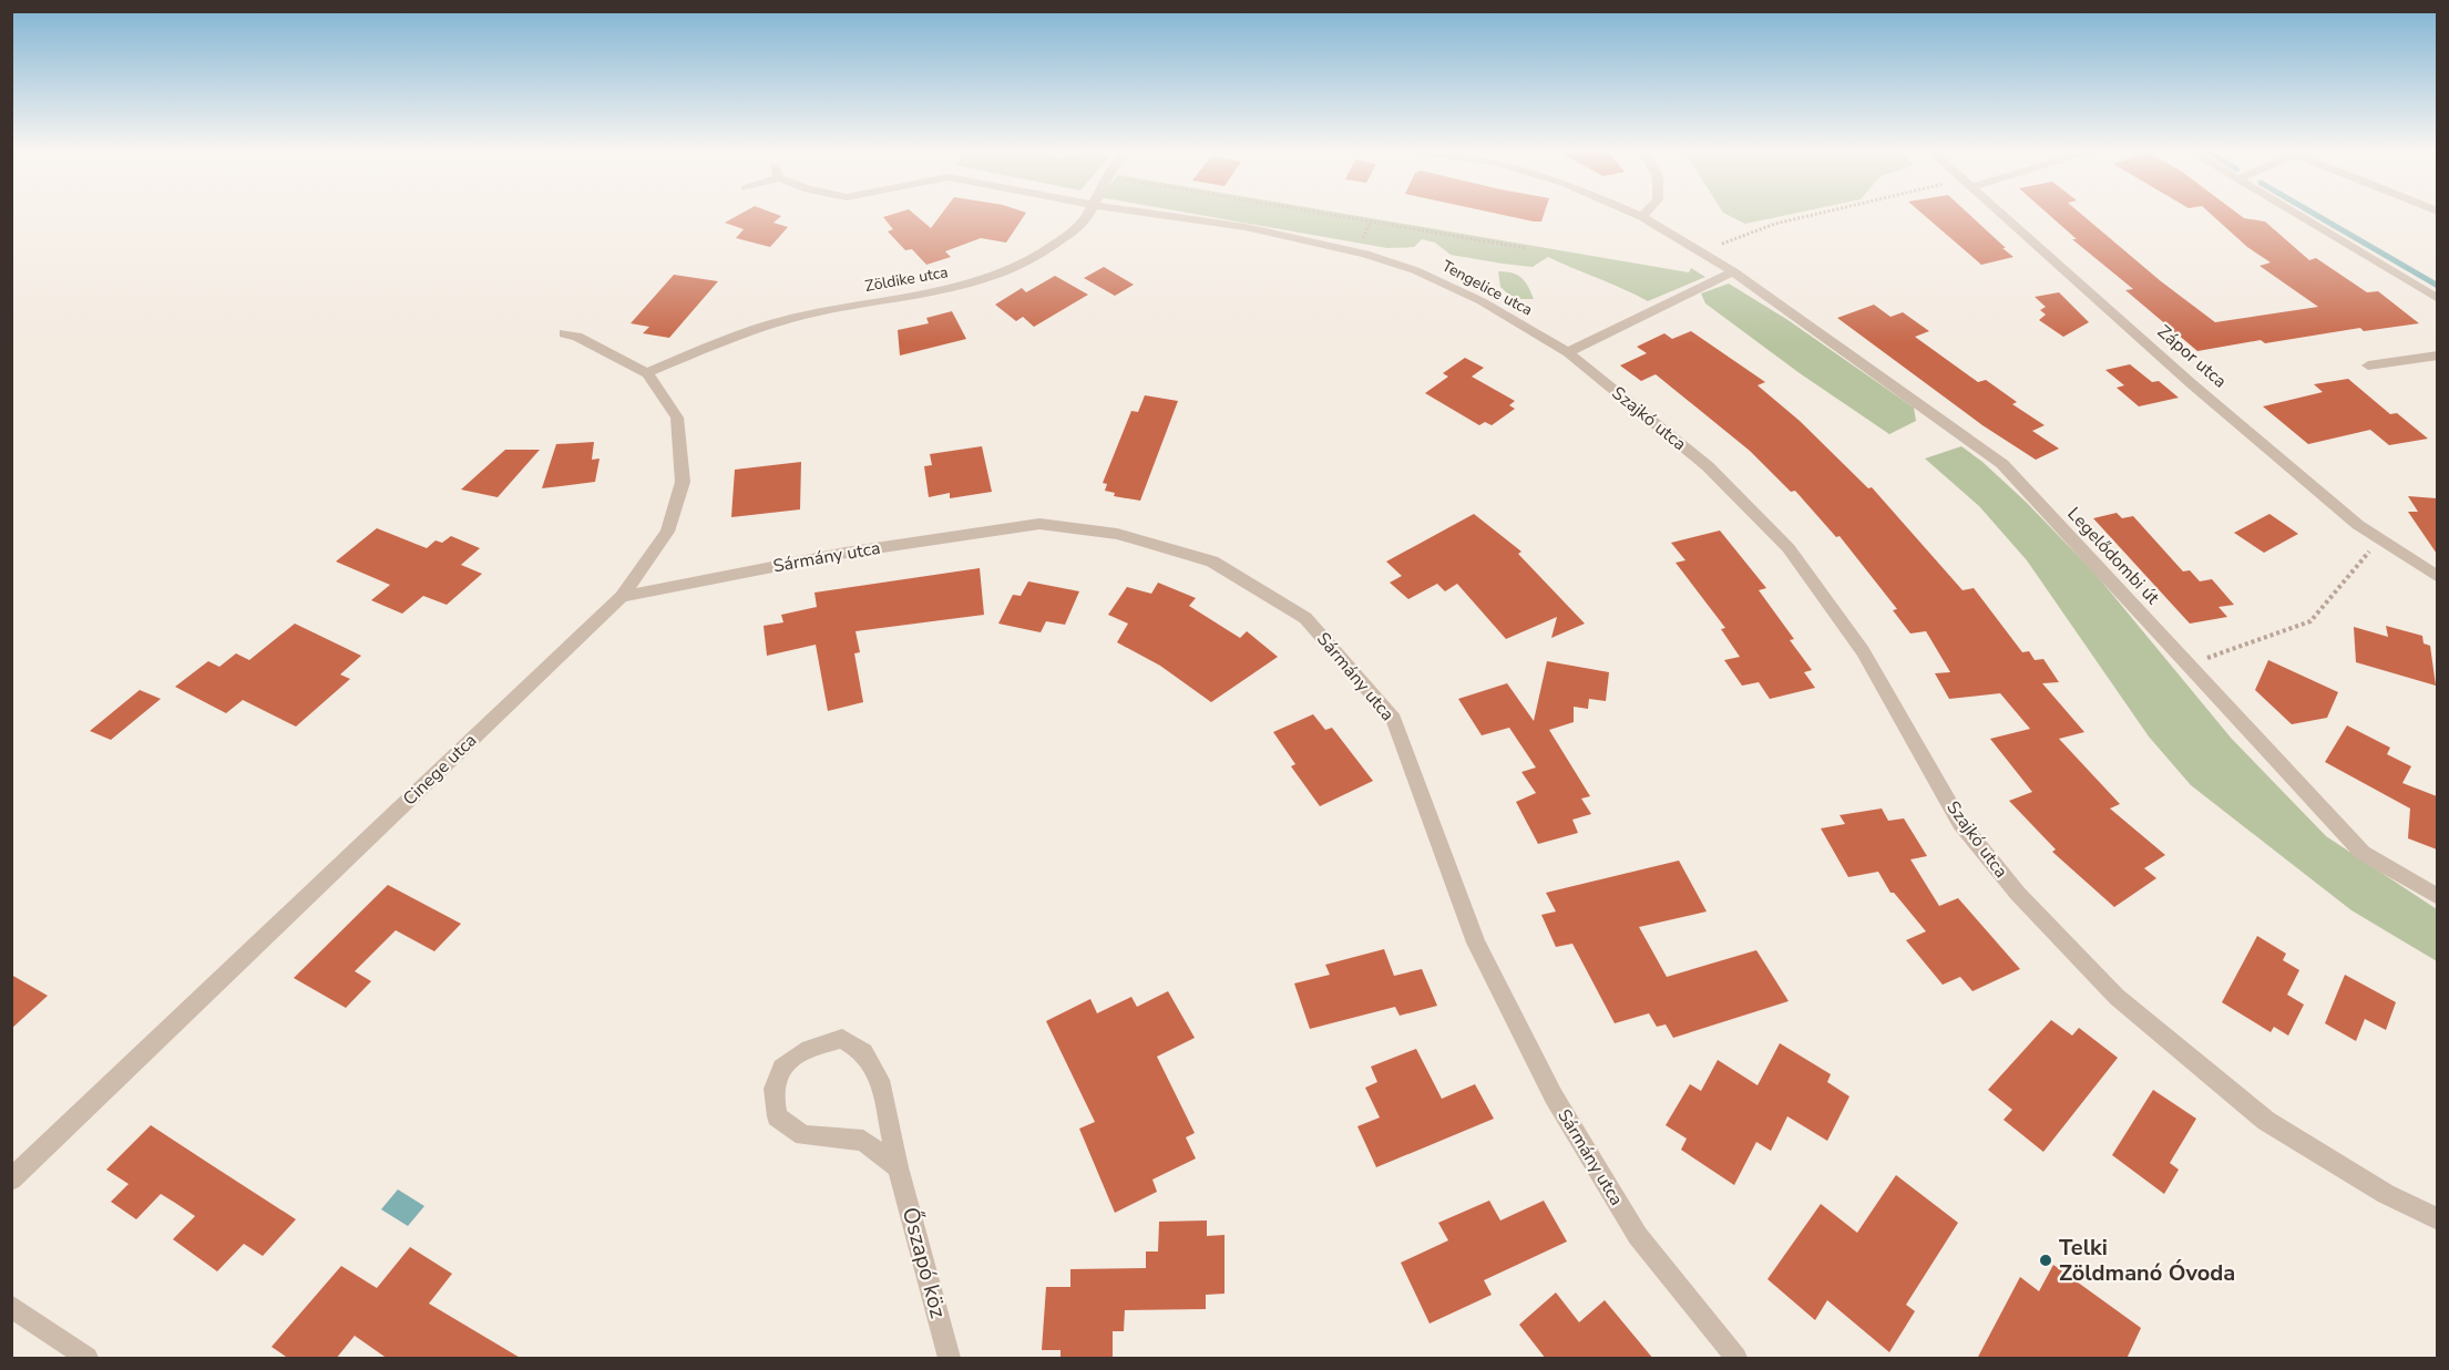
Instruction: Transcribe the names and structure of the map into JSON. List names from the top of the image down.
{
  "streets": {
    "street": [
      "Zöldike utca",
      "Tengelice utca",
      "Zápor utca",
      "Szajkó utca",
      "Legelődombi út",
      "Sármány utca",
      "Cinege utca",
      "Őszapó köz"
    ]
  },
  "crossings": [
    ["Zöldike utca", "Cinege utca"],
    ["Tengelice utca", "Szajkó utca"],
    ["Sármány utca", "Cinege utca"]
  ],
  "places": ["Telki Zöldmanó Óvoda"]
}
